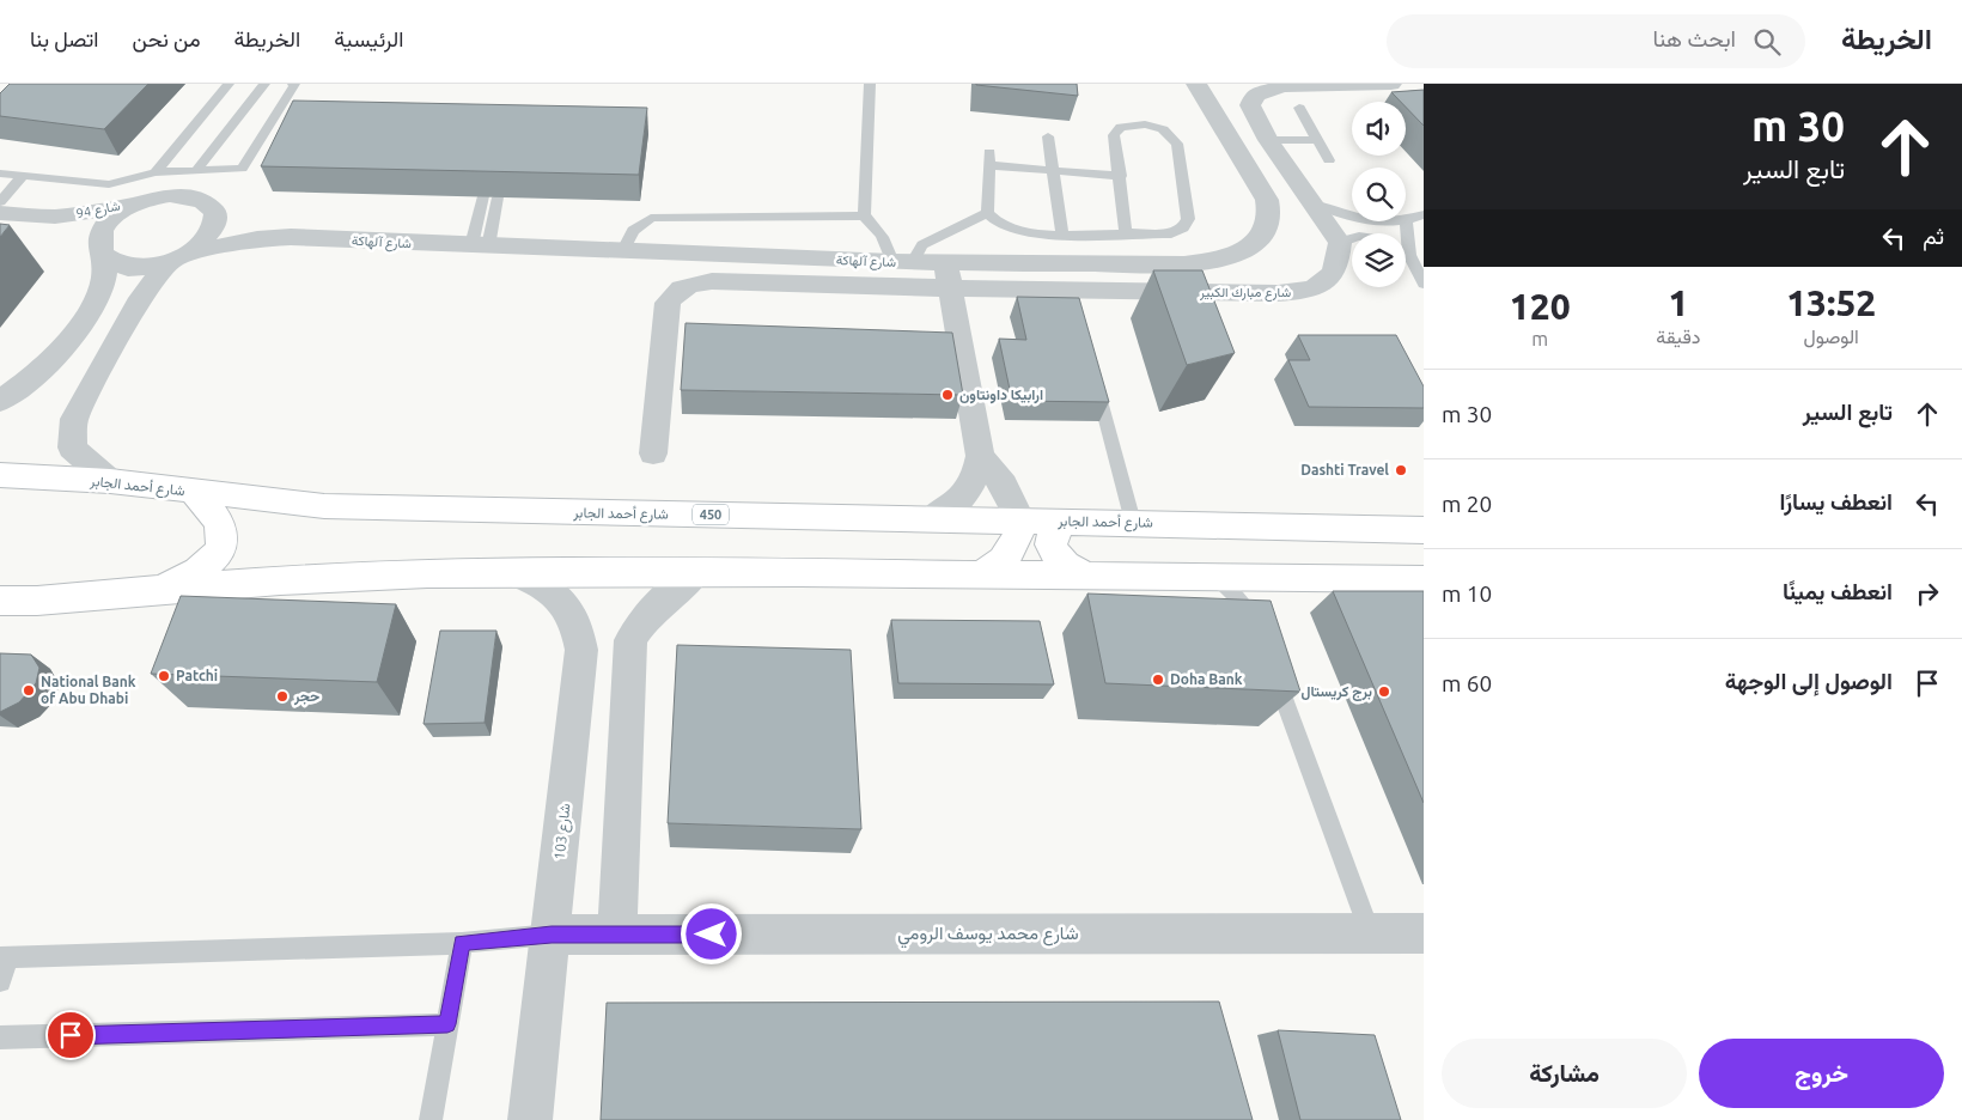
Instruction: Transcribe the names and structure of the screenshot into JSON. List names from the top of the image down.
{
  "streets": {
    "main road": ["شارع أحمد الجابر", "450"],
    "street": [
      "شارع 94",
      "شارع آلهاكة",
      "شارع مبارك الكبير",
      "شارع 103",
      "شارع محمد يوسف الرومي"
    ]
  },
  "crossings": [
    ["شارع 94", "شارع آلهاكة"],
    ["شارع آلهاكة", "شارع مبارك الكبير"],
    ["شارع 103", "شارع محمد يوسف الرومي"]
  ],
  "places": [
    "ارابيكا داونتاون",
    "Dashti Travel",
    "Patchi",
    "Doha Bank",
    "National Bank of Abu Dhabi",
    "برج كريستال",
    "حجر"
  ],
  "page": {
    "header": "الخريطة",
    "search": "ابحث هنا",
    "nav": [
      "الرئيسية",
      "الخريطة",
      "من نحن",
      "اتصل بنا"
    ],
    "turn": ["30 m", "تابع السير"],
    "then": "ثم",
    "eta": [
      "13:52",
      "الوصول",
      "1",
      "دقيقة",
      "120",
      "m"
    ],
    "list": [
      {
        "name": "تابع السير",
        "value": "30 m"
      },
      {
        "name": "انعطف يسارًا",
        "value": "20 m"
      },
      {
        "name": "انعطف يمينًا",
        "value": "10 m"
      },
      {
        "name": "الوصول إلى الوجهة",
        "value": "60 m"
      }
    ],
    "buttons": ["خروج", "مشاركة"]
  }
}
